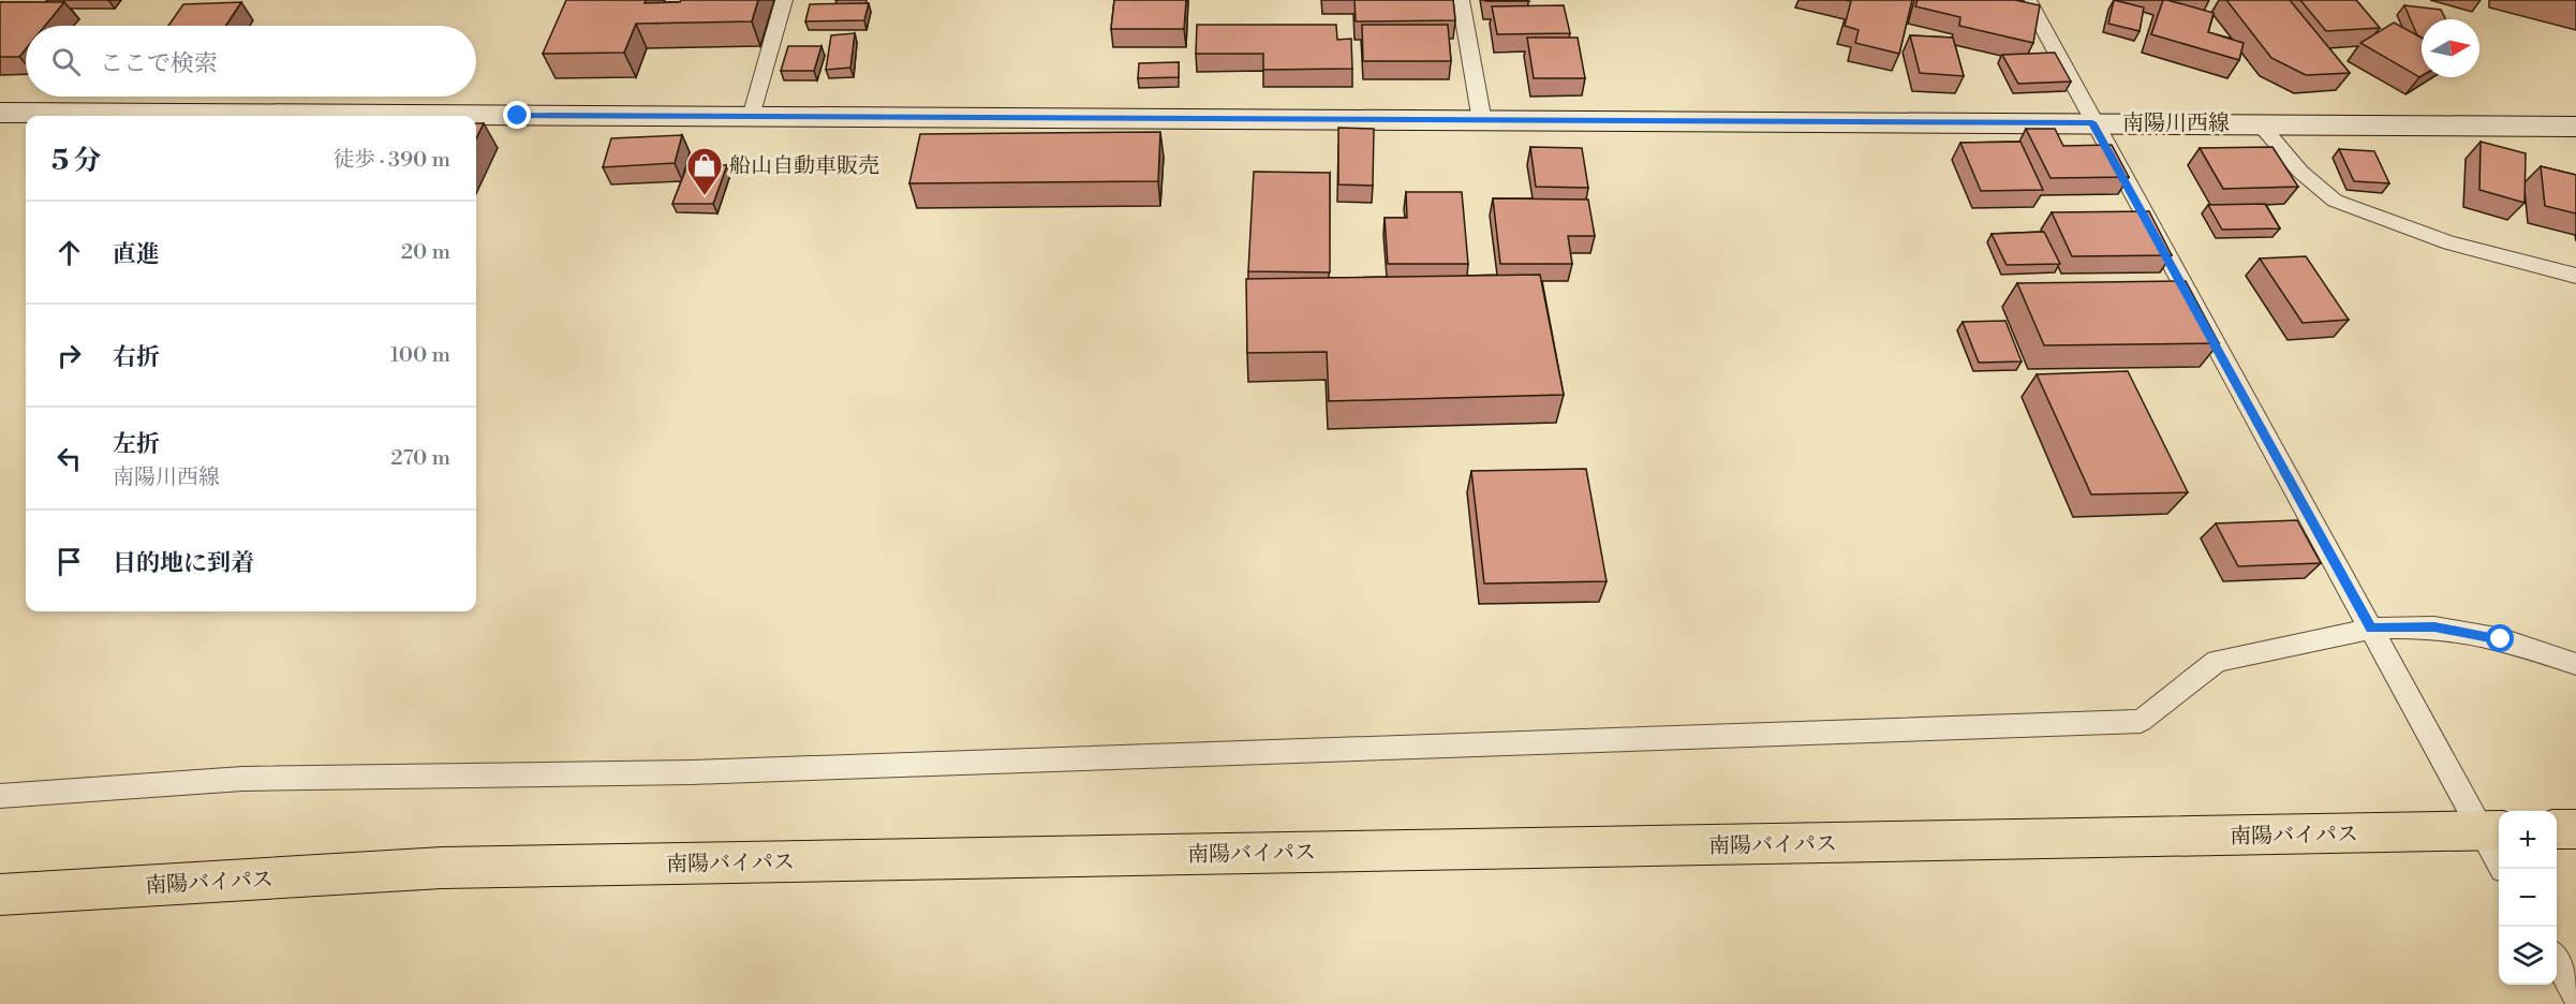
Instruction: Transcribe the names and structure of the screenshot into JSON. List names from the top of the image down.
{
  "streets": {
    "highway": ["南陽バイパス"],
    "main road": ["南陽川西線"]
  },
  "places": {
    "shop": ["船山自動車販売"]
  },
  "north": "right",
  "page": {
    "search": "ここで検索",
    "heading": ["5 分", "徒歩 · 390 m"],
    "list": [
      ["直進", "20 m"],
      ["右折", "100 m"],
      ["左折", "南陽川西線", "270 m"],
      "目的地に到着"
    ],
    "map_buttons": ["+", "−"]
  }
}
